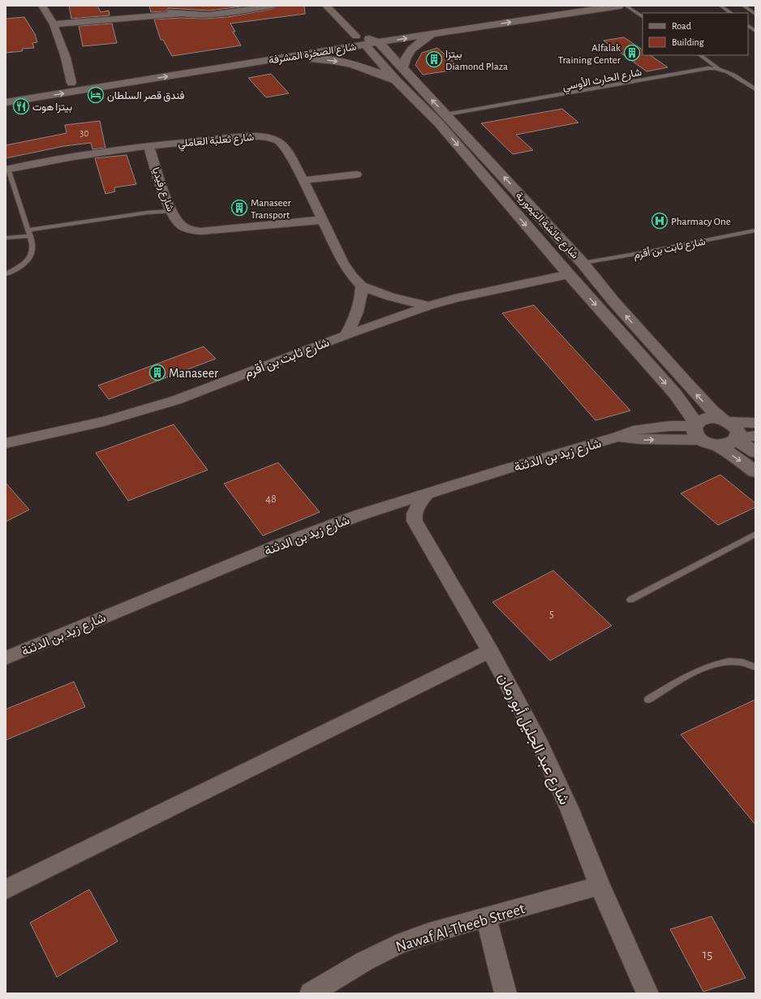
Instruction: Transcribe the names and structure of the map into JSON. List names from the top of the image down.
{
  "streets": {
    "main road": ["شارع الصخرة المشرفة", "شارع عائشة التيمورية"],
    "street": [
      "شارع ثعلبة العاملي",
      "شارع رفيديا",
      "شارع ثابت بن أقرم",
      "شارع زيد بن الدثنة",
      "شارع عبد الجليل أبو رمان",
      "Nawaf Al-Theeb Street"
    ],
    "lane": ["شارع الحارث الأوسي"]
  },
  "crossings": [
    ["شارع الصخرة المشرفة", "شارع عائشة التيمورية"],
    ["شارع الحارث الأوسي", "شارع عائشة التيمورية"],
    ["شارع ثعلبة العاملي", "شارع رفيديا"],
    ["شارع ثعلبة العاملي", "شارع ثابت بن أقرم"],
    ["شارع عائشة التيمورية", "شارع ثابت بن أقرم"],
    ["شارع عائشة التيمورية", "شارع زيد بن الدثنة"],
    ["شارع زيد بن الدثنة", "شارع عبد الجليل أبو رمان"],
    ["شارع عبد الجليل أبو رمان", "Nawaf Al-Theeb Street"]
  ],
  "places": {
    "building": [
      "Alfalak Training Center",
      "بيتزا Diamond Plaza",
      "Manaseer Transport",
      "Manaseer"
    ],
    "hotel": ["فندق قصر السلطان"],
    "restaurant": ["بيتزا هوت"],
    "hospital": ["Pharmacy One"]
  },
  "house_numbers": [
    "30",
    "48",
    "5",
    "15"
  ],
  "legend": ["Road", "Building"]
}
